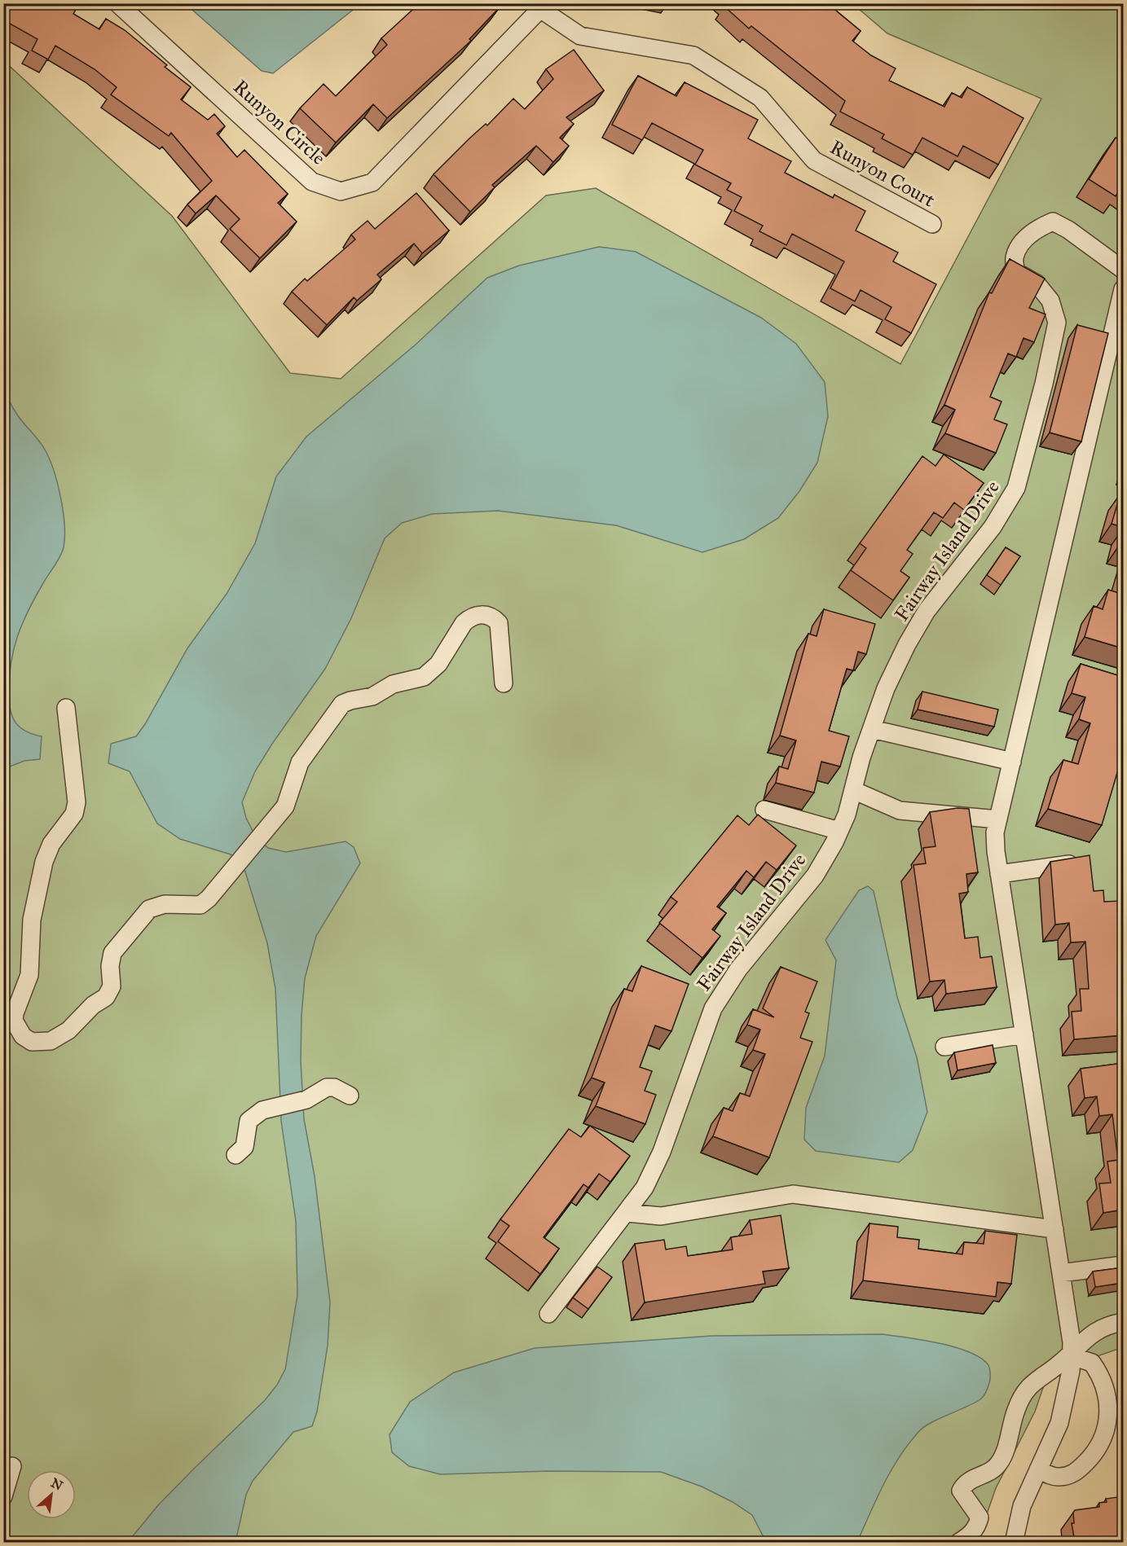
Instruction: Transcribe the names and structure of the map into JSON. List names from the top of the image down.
{
  "streets": {
    "street": ["Runyon Circle", "Runyon Court", "Fairway Island Drive"]
  },
  "crossings": [
    ["Runyon Circle", "Runyon Court"]
  ],
  "north": "top right"
}
